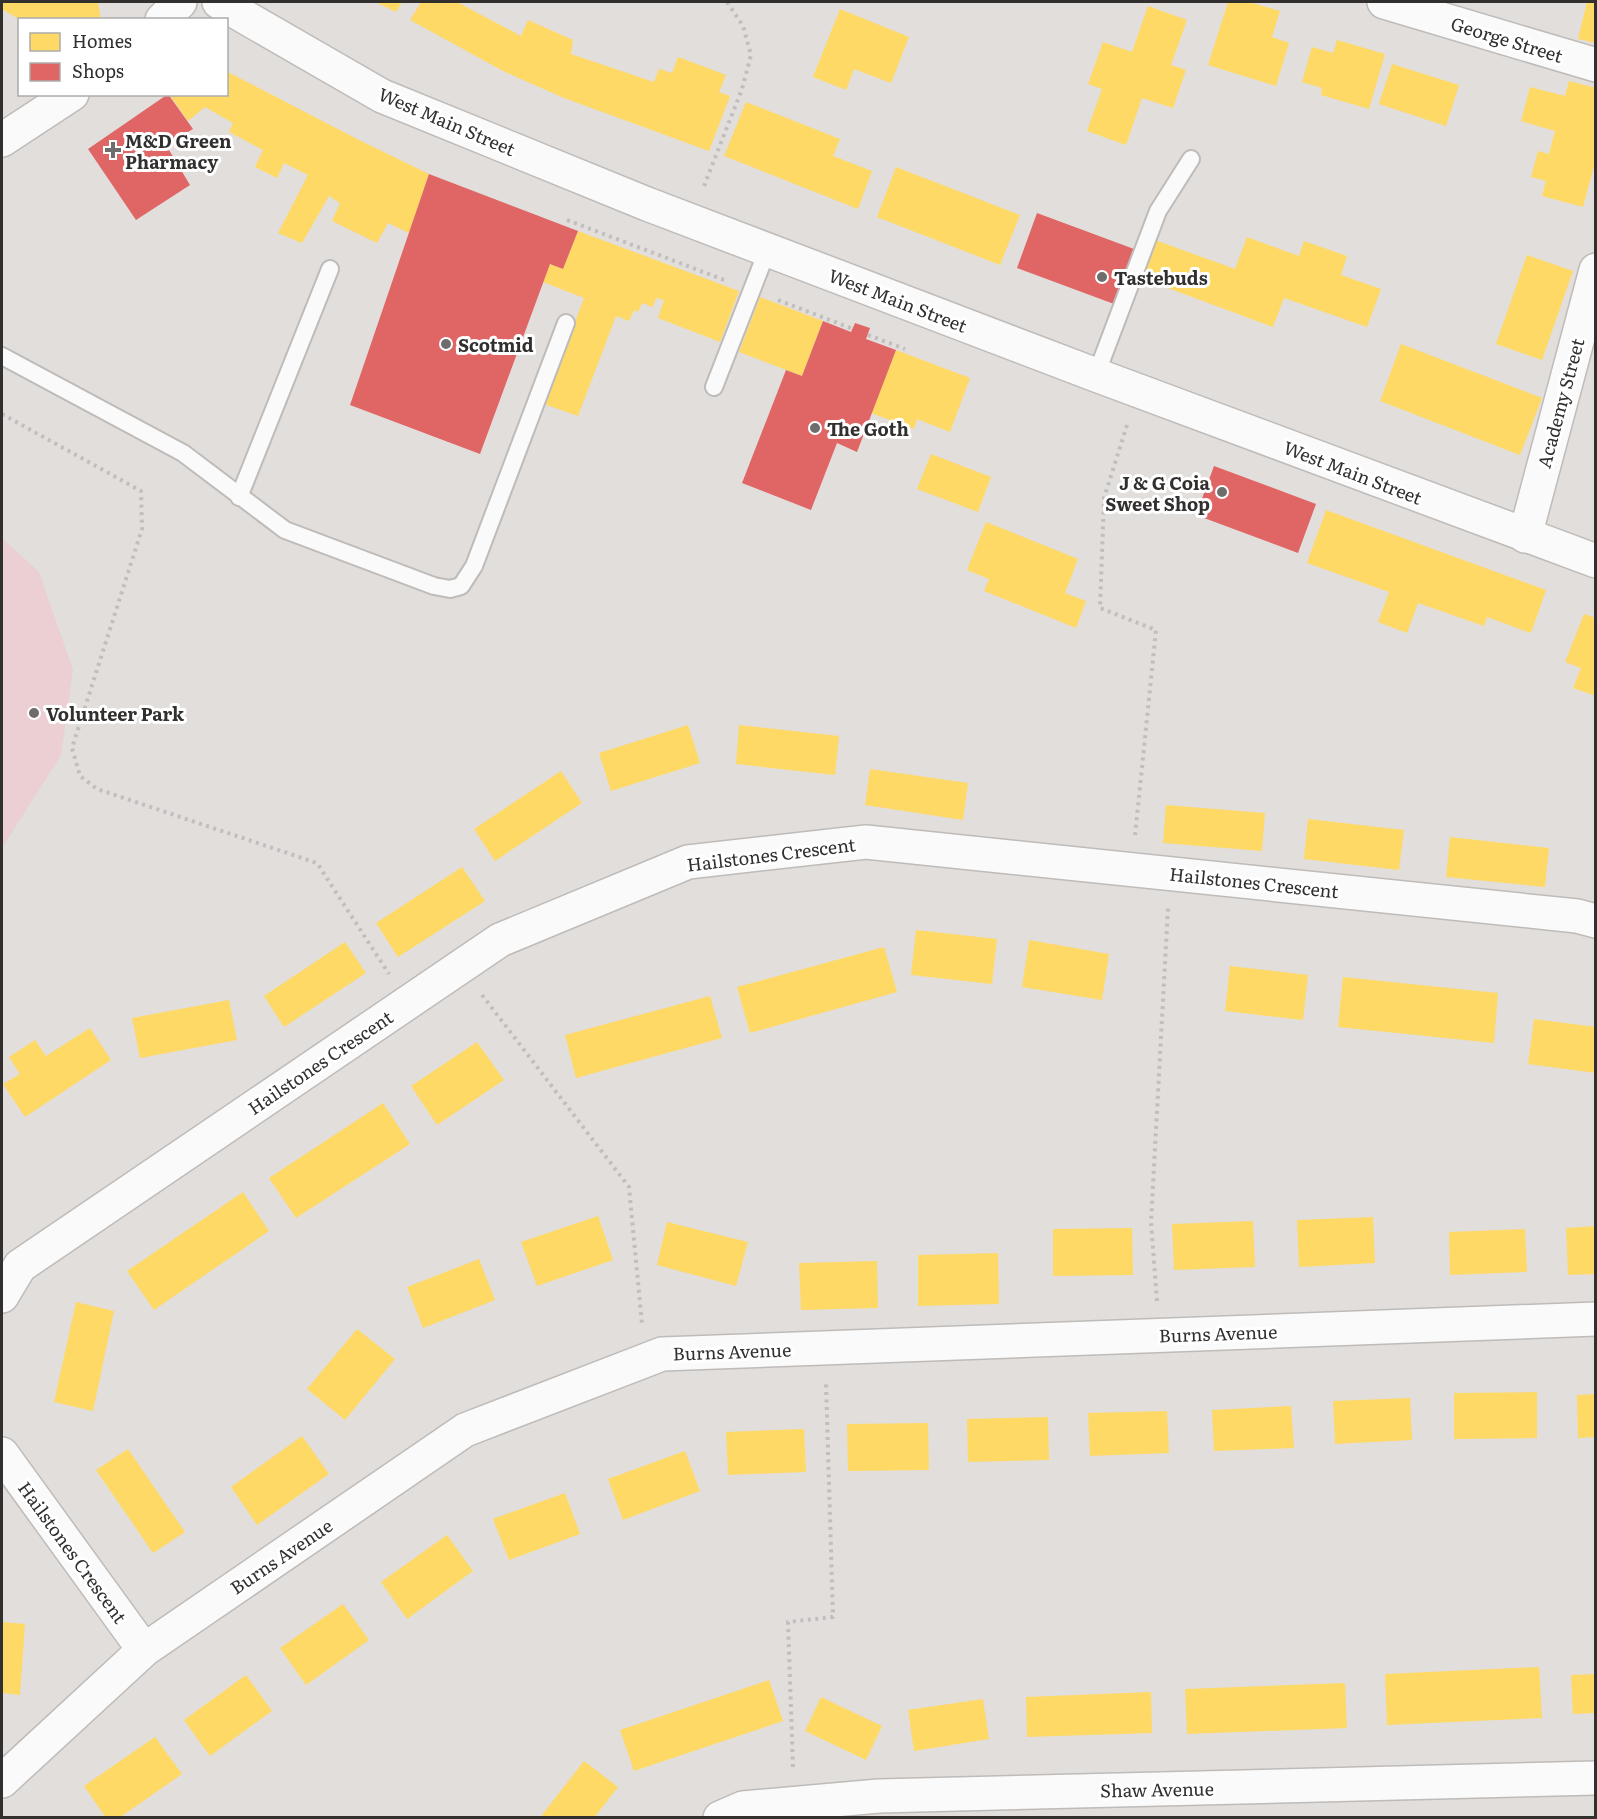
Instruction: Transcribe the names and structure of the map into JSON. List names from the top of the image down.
{
  "streets": {
    "street": [
      "George Street",
      "West Main Street",
      "Academy Street",
      "Hailstones Crescent",
      "Burns Avenue",
      "Shaw Avenue"
    ]
  },
  "crossings": [
    ["West Main Street", "Academy Street"],
    ["Hailstones Crescent", "Burns Avenue"]
  ],
  "places": {
    "health": ["M&D Green Pharmacy"],
    "other": [
      "Tastebuds",
      "Scotmid",
      "The Goth",
      "J & G Coia Sweet Shop",
      "Volunteer Park"
    ]
  },
  "legend": ["Homes", "Shops"]
}
